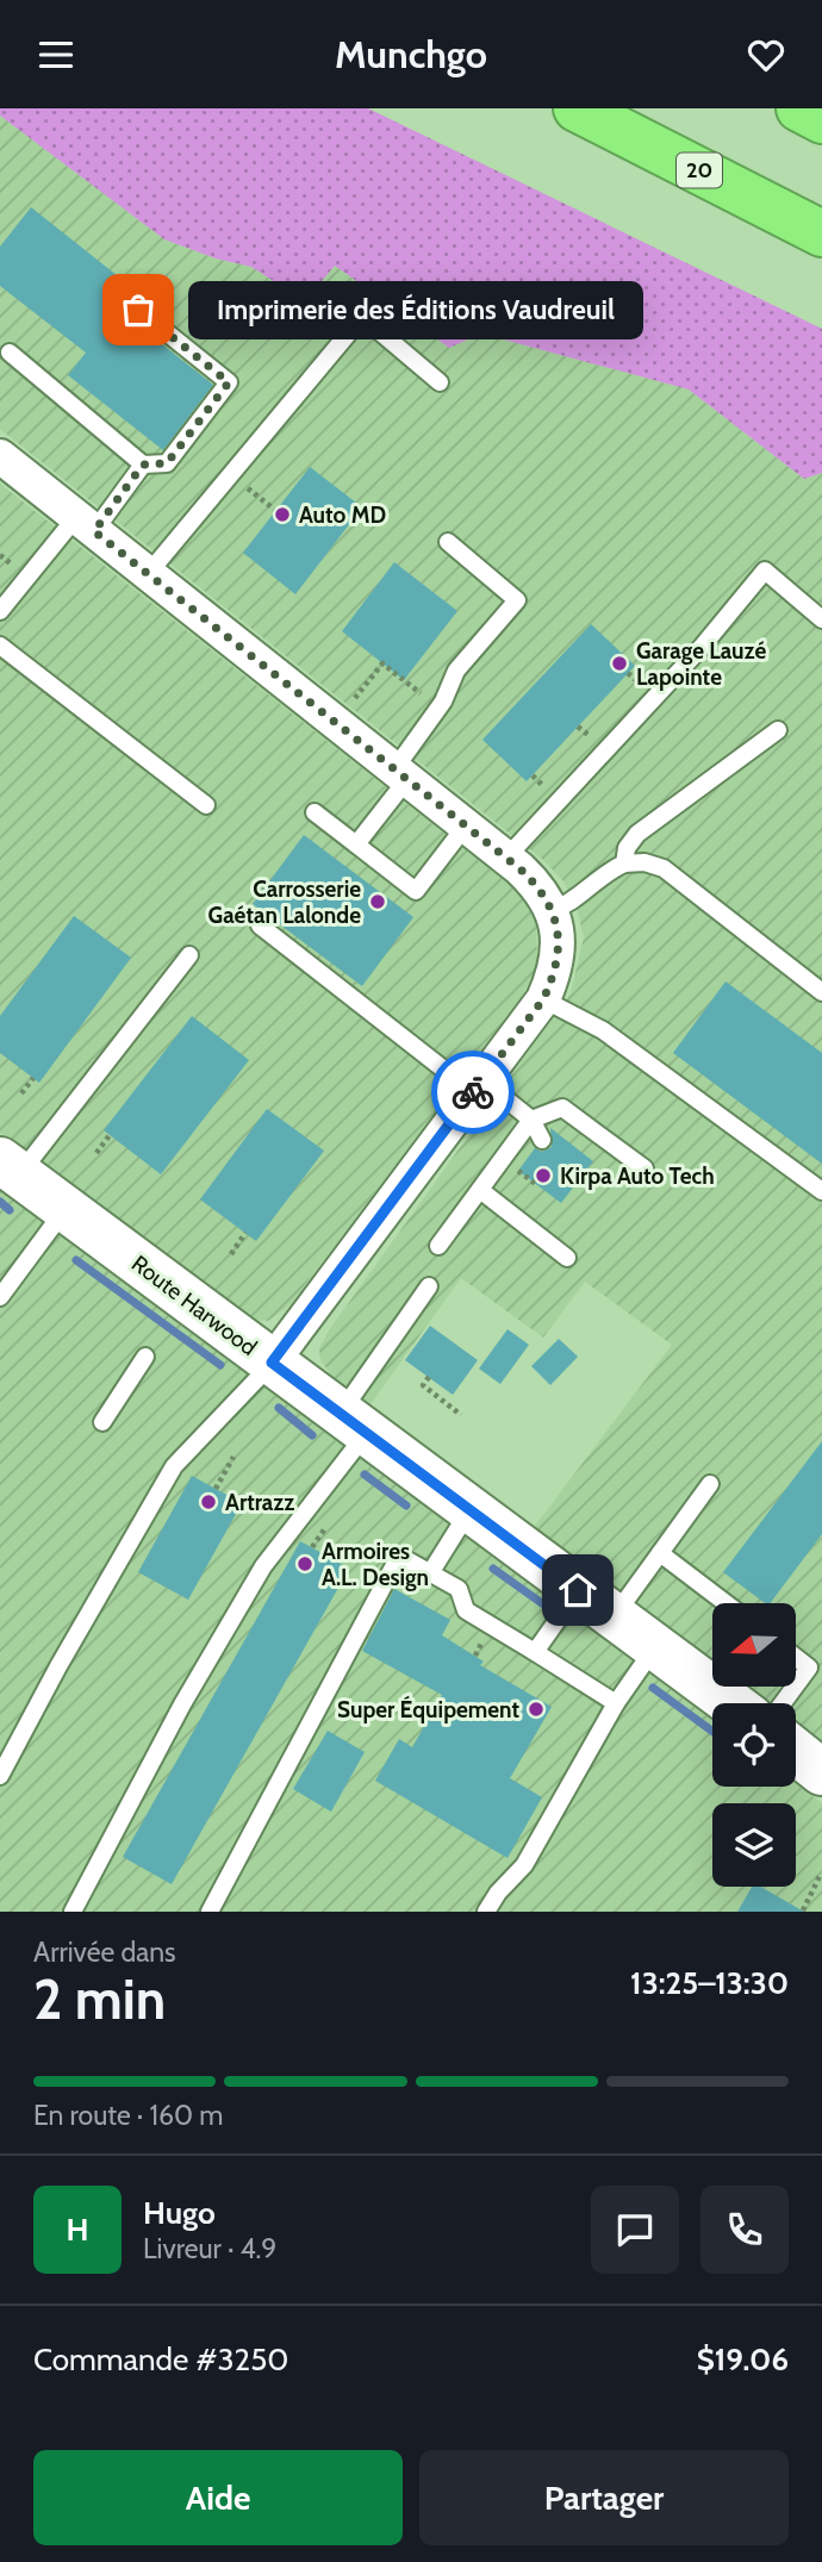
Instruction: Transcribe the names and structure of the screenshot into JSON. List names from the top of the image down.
{
  "streets": {
    "highway": ["20"],
    "main road": ["Route Harwood"]
  },
  "places": [
    "Imprimerie des Éditions Vaudreuil",
    "Auto MD",
    "Garage Lauzé Lapointe",
    "Carrosserie Gaétan Lalonde",
    "Kirpa Auto Tech",
    "Artrazz",
    "Armoires A.L. Design",
    "Super Équipement"
  ],
  "north": "left",
  "page": {
    "header": "Munchgo",
    "bubble": "Imprimerie des Éditions Vaudreuil",
    "heading": ["2 min", "Arrivée dans", "13:25–13:30"],
    "panel": [
      "Hugo",
      "Livreur · 4.9",
      "Commande #3250",
      "$19.06"
    ],
    "bar": "En route · 160 m",
    "round": "H",
    "buttons": ["Aide", "Partager"]
  }
}
